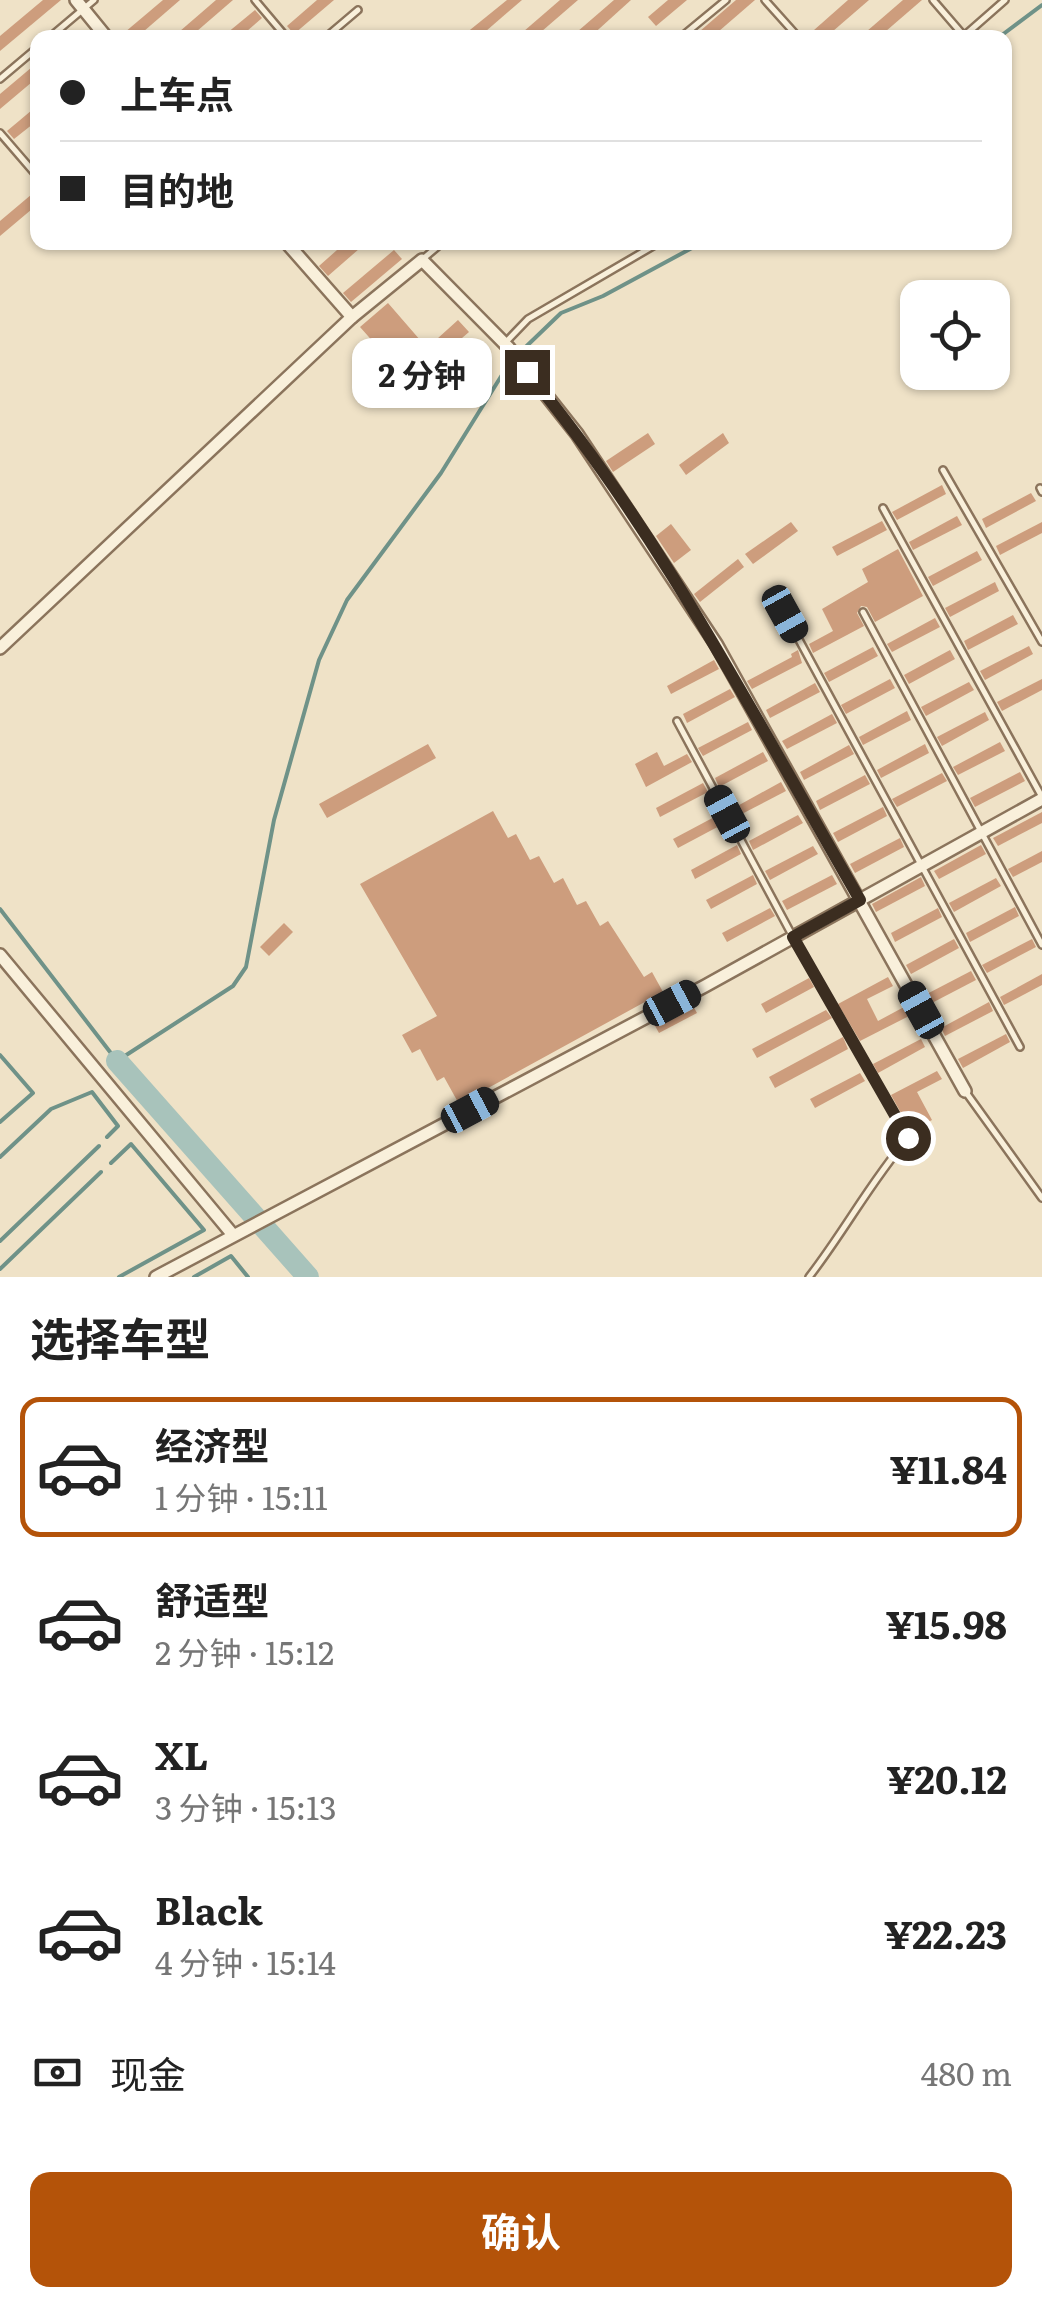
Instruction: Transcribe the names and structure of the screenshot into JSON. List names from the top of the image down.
{
  "page": {
    "banner": ["上车点", "目的地"],
    "bubble": "2 分钟",
    "heading": "选择车型",
    "list": [
      {
        "name": "经济型",
        "note": "1 分钟 · 15:11",
        "value": "¥11.84"
      },
      {
        "name": "舒适型",
        "note": "2 分钟 · 15:12",
        "value": "¥15.98"
      },
      {
        "name": "XL",
        "note": "3 分钟 · 15:13",
        "value": "¥20.12"
      },
      {
        "name": "Black",
        "note": "4 分钟 · 15:14",
        "value": "¥22.23"
      }
    ],
    "pay": ["现金", "480 m"],
    "buttons": "确认"
  }
}
